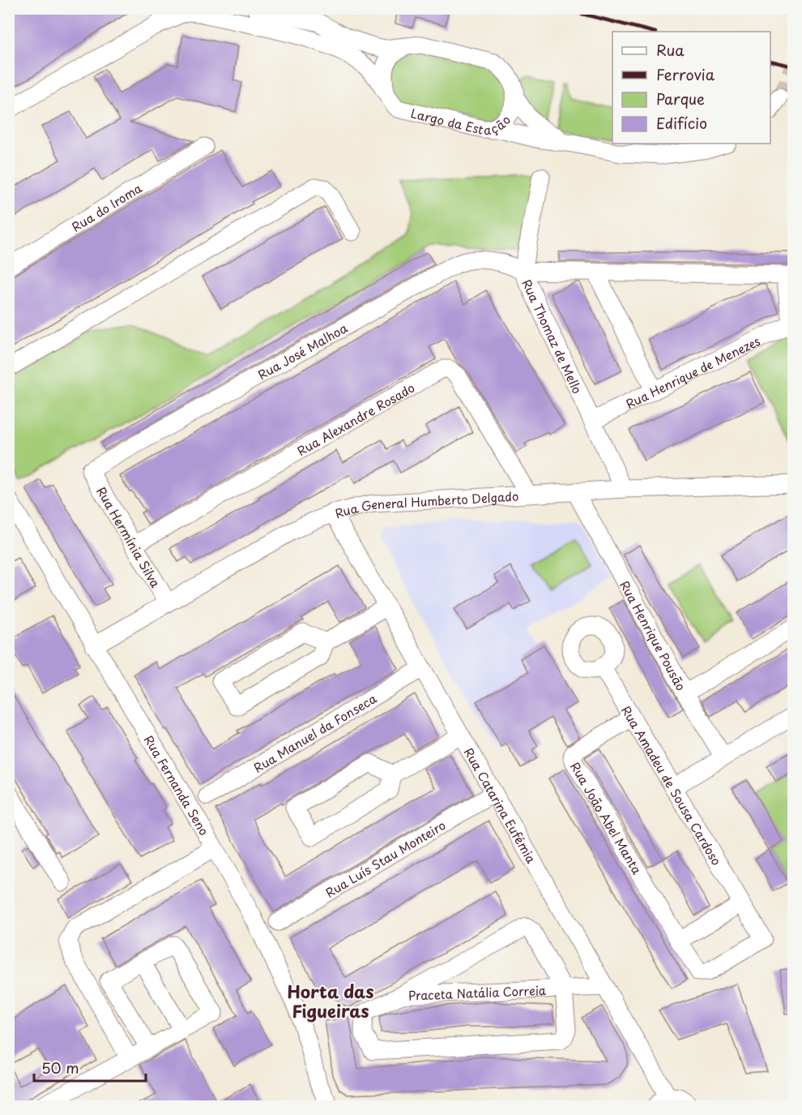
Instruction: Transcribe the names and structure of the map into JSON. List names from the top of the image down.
{
  "streets": {
    "street": [
      "Largo da Estação",
      "Rua do Iroma",
      "Rua Thomaz de Mello",
      "Rua José Malhoa",
      "Rua Henrique de Menezes",
      "Rua Alexandre Rosado",
      "Rua General Humberto Delgado",
      "Rua Hermínia Silva",
      "Rua Henrique Pousão",
      "Rua Manuel da Fonseca",
      "Rua Fernanda Seno",
      "Rua Amadeu de Sousa Cardoso",
      "Rua Catarina Eufémia",
      "Rua João Abel Manta",
      "Rua Luís Stau Monteiro",
      "Praceta Natália Correia"
    ]
  },
  "crossings": [
    ["Rua Thomaz de Mello", "Rua José Malhoa"],
    ["Rua Thomaz de Mello", "Rua Henrique de Menezes"],
    ["Rua Thomaz de Mello", "Rua General Humberto Delgado"],
    ["Rua José Malhoa", "Rua Henrique de Menezes"],
    ["Rua José Malhoa", "Rua Hermínia Silva"],
    ["Rua Alexandre Rosado", "Rua General Humberto Delgado"],
    ["Rua Alexandre Rosado", "Rua Hermínia Silva"],
    ["Rua General Humberto Delgado", "Rua Hermínia Silva"],
    ["Rua General Humberto Delgado", "Rua Henrique Pousão"],
    ["Rua General Humberto Delgado", "Rua Fernanda Seno"],
    ["Rua General Humberto Delgado", "Rua Catarina Eufémia"],
    ["Rua Manuel da Fonseca", "Rua Catarina Eufémia"],
    ["Rua Amadeu de Sousa Cardoso", "Rua João Abel Manta"],
    ["Rua Catarina Eufémia", "Rua Luís Stau Monteiro"],
    ["Rua Catarina Eufémia", "Praceta Natália Correia"]
  ],
  "districts": ["Horta das Figueiras"],
  "legend": [
    "Rua",
    "Ferrovia",
    "Parque",
    "Edifício"
  ],
  "scale_bar": "50 m"
}
